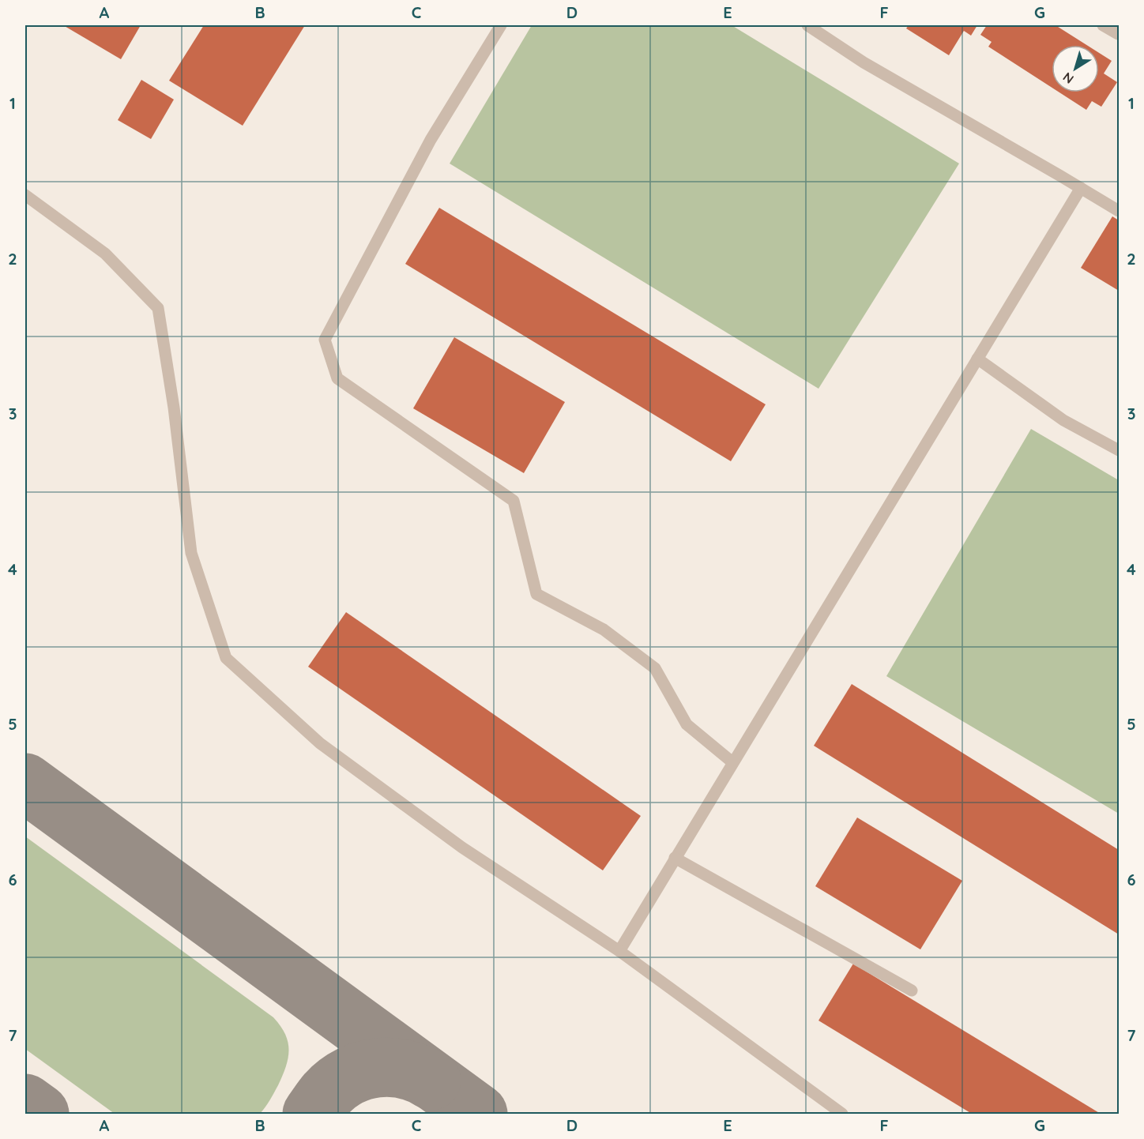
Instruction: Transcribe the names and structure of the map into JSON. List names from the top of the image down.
{
  "north": "bottom left",
  "grid": {
    "columns": [
      "A",
      "B",
      "C",
      "D",
      "E",
      "F",
      "G"
    ],
    "rows": [
      "1",
      "2",
      "3",
      "4",
      "5",
      "6",
      "7"
    ]
  }
}
